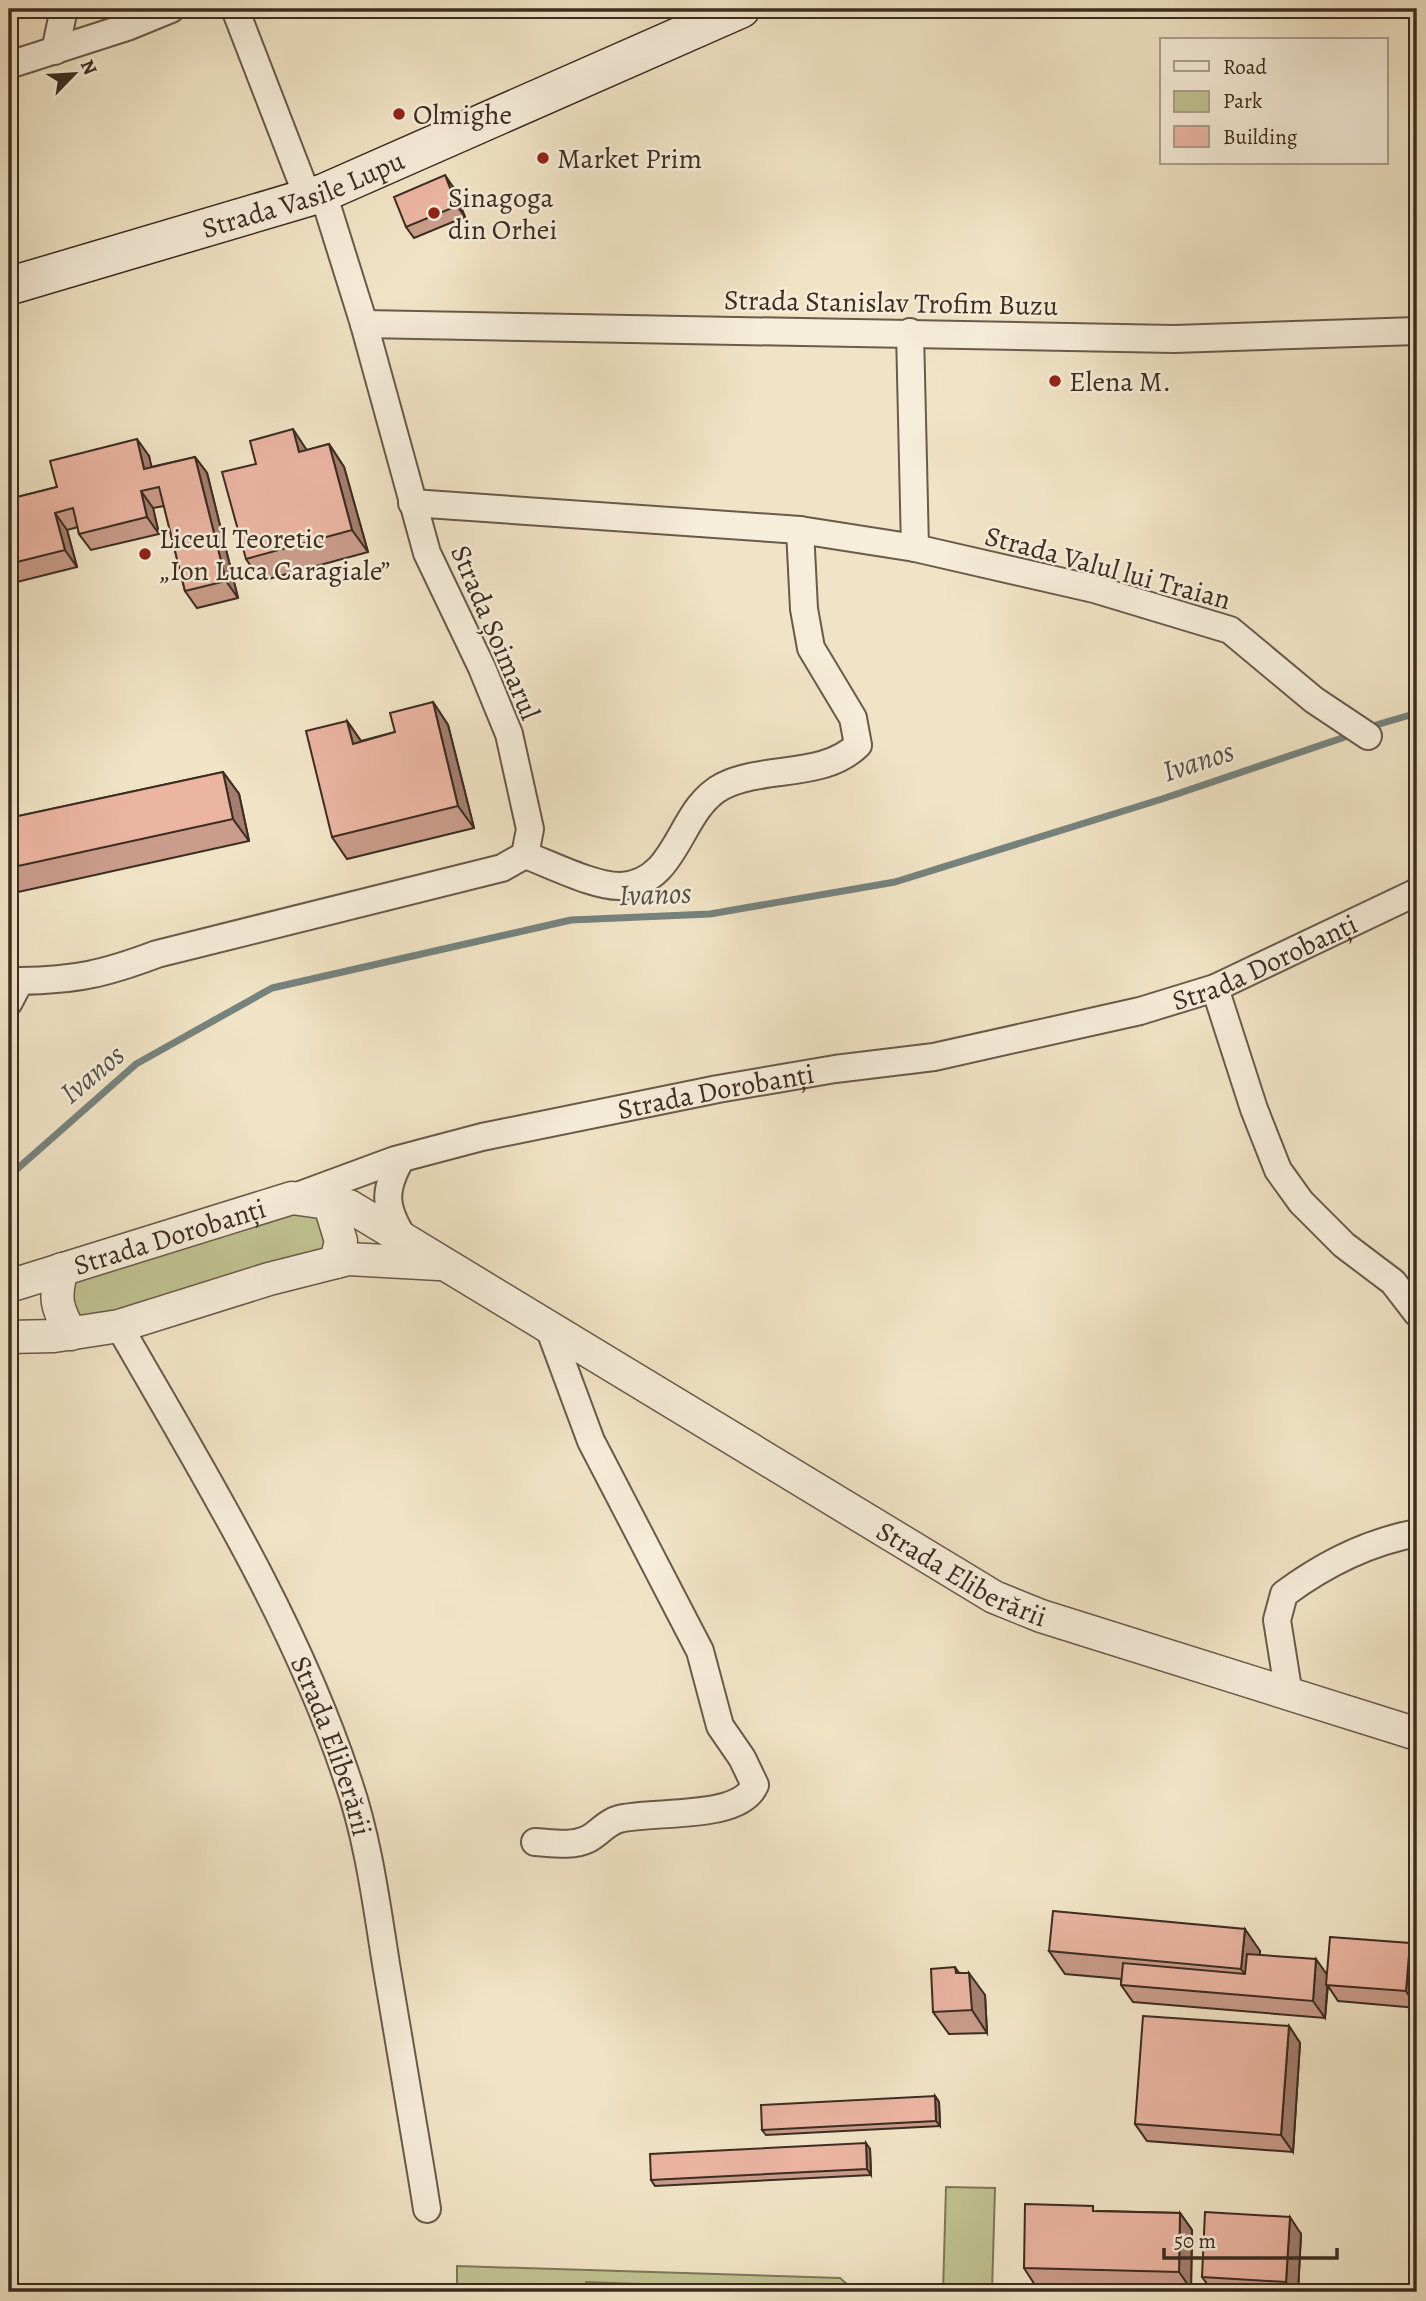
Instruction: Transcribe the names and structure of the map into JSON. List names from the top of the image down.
{
  "streets": {
    "main road": ["Strada Vasile Lupu"],
    "street": [
      "Strada Stanislav Trofim Buzu",
      "Strada Valul lui Traian",
      "Strada Șoimarul",
      "Strada Dorobanți",
      "Strada Eliberării"
    ]
  },
  "crossings": [
    ["Strada Vasile Lupu", "Strada Șoimarul"],
    ["Strada Stanislav Trofim Buzu", "Strada Șoimarul"],
    ["Strada Valul lui Traian", "Strada Șoimarul"],
    ["Strada Dorobanți", "Strada Eliberării"]
  ],
  "water": ["Ivanos"],
  "places": [
    "Olmighe",
    "Market Prim",
    "Sinagoga din Orhei",
    "Elena M.",
    "Liceul Teoretic „Ion Luca Caragiale”"
  ],
  "legend": ["Road", "Park", "Building"],
  "scale_bar": "50 m",
  "north": "top right"
}
